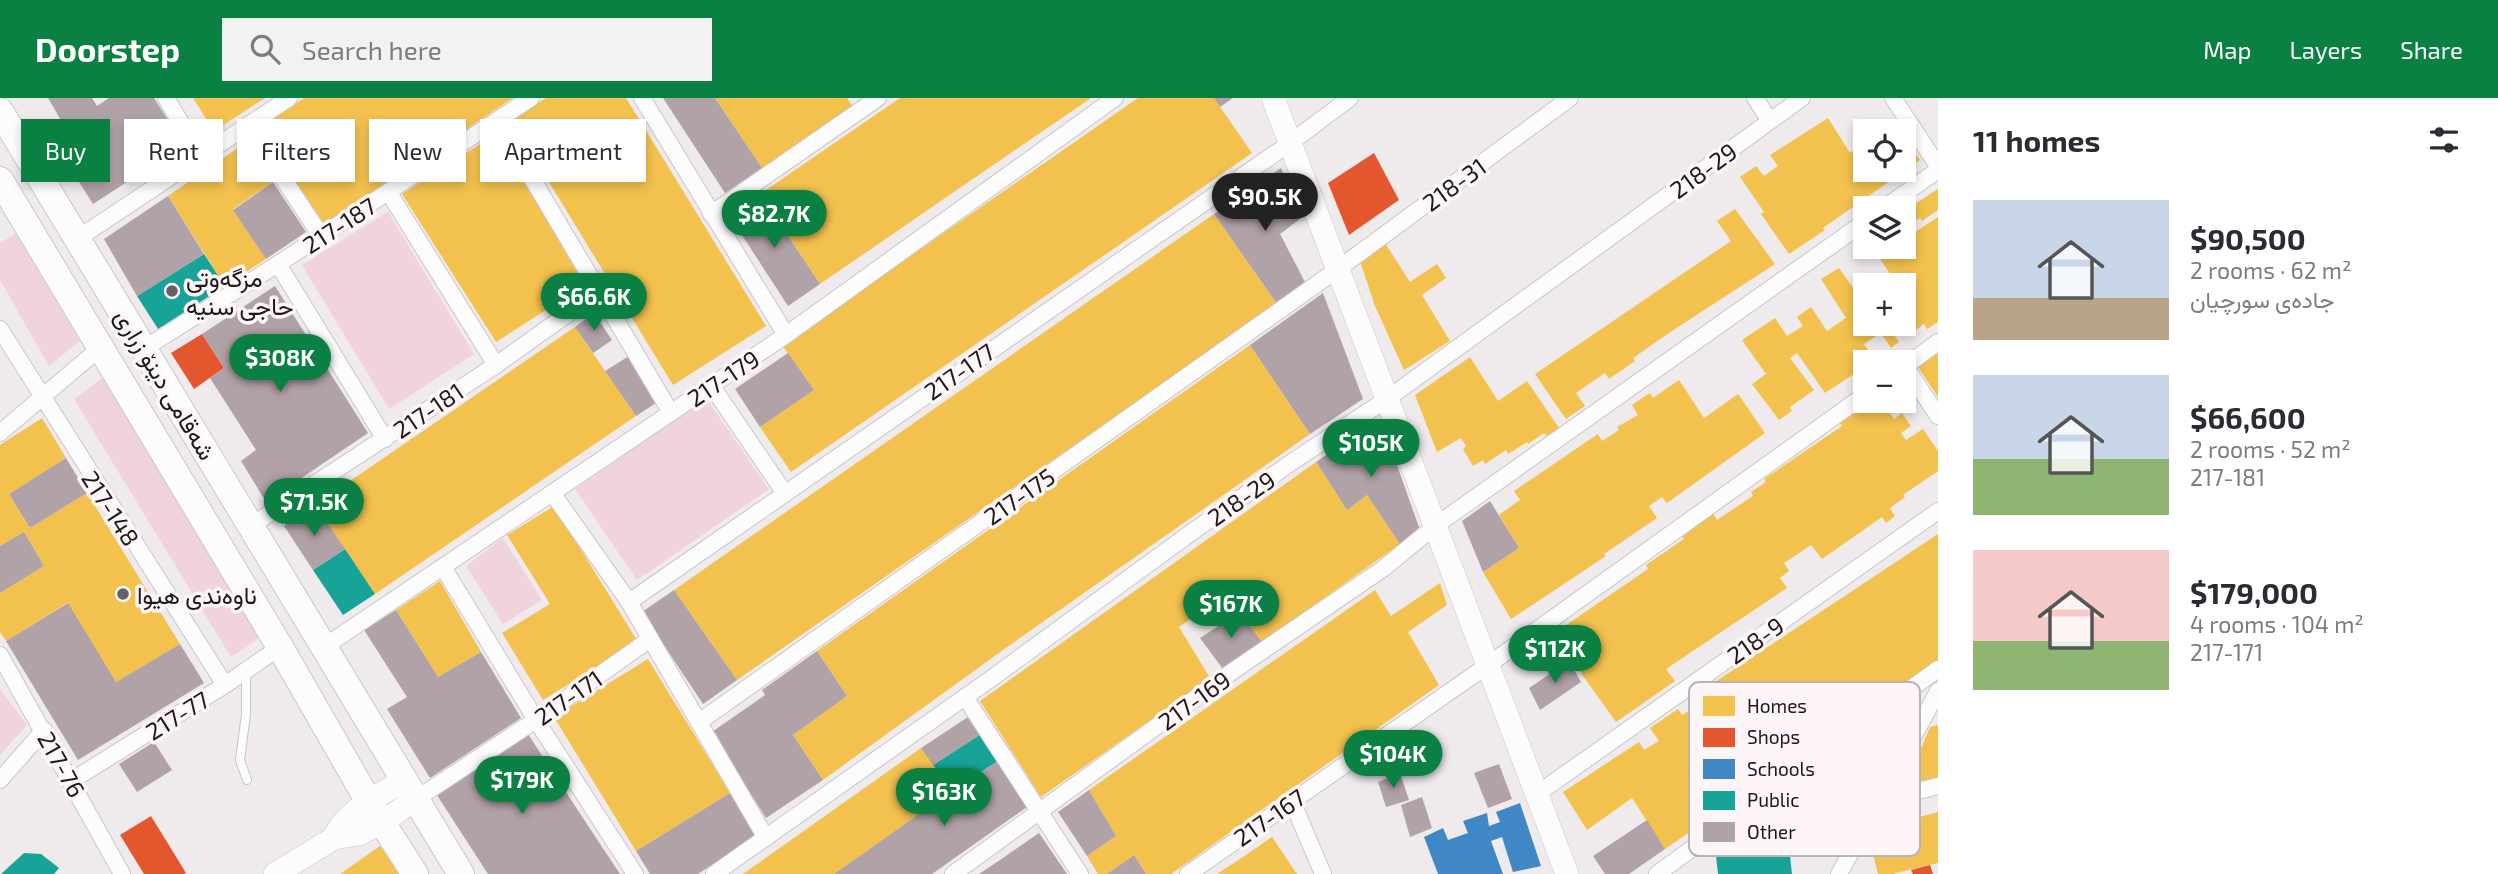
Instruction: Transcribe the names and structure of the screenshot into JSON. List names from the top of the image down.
{
  "streets": {
    "main road": ["شەقامی دینۆ زراری"],
    "street": [
      "218-29",
      "218-31",
      "217-187",
      "217-177",
      "217-179",
      "217-181",
      "217-175",
      "217-148",
      "218-9",
      "217-171",
      "217-169",
      "217-77",
      "217-76",
      "217-167"
    ]
  },
  "crossings": [
    ["218-31", "217-175"],
    ["217-187", "شەقامی دینۆ زراری"],
    ["217-179", "شەقامی دینۆ زراری"],
    ["شەقامی دینۆ زراری", "217-181"],
    ["شەقامی دینۆ زراری", "217-171"],
    ["شەقامی دینۆ زراری", "217-77"],
    ["217-148", "217-77"],
    ["217-77", "217-76"]
  ],
  "places": ["مزگەوتی حاجی سنیە", "ناوەندی هیوا"],
  "legend": [
    "Homes",
    "Shops",
    "Schools",
    "Public",
    "Other"
  ],
  "page": {
    "header": "Doorstep",
    "search": "Search here",
    "nav": ["Map", "Layers", "Share"],
    "heading": "11 homes",
    "map_buttons": ["+", "−"],
    "chip": [
      "Buy",
      "Rent",
      "Filters",
      "New",
      "Apartment"
    ],
    "price": [
      "$90.5K",
      "$82.7K",
      "$66.6K",
      "$308K",
      "$105K",
      "$71.5K",
      "$167K",
      "$112K",
      "$104K",
      "$179K",
      "$163K"
    ],
    "list": [
      {
        "name": "$90,500",
        "note": "2 rooms · 62 m² · جادەی سورچیان"
      },
      {
        "name": "$66,600",
        "note": "2 rooms · 52 m² · 217-181"
      },
      {
        "name": "$179,000",
        "note": "4 rooms · 104 m² · 217-171"
      }
    ]
  }
}
